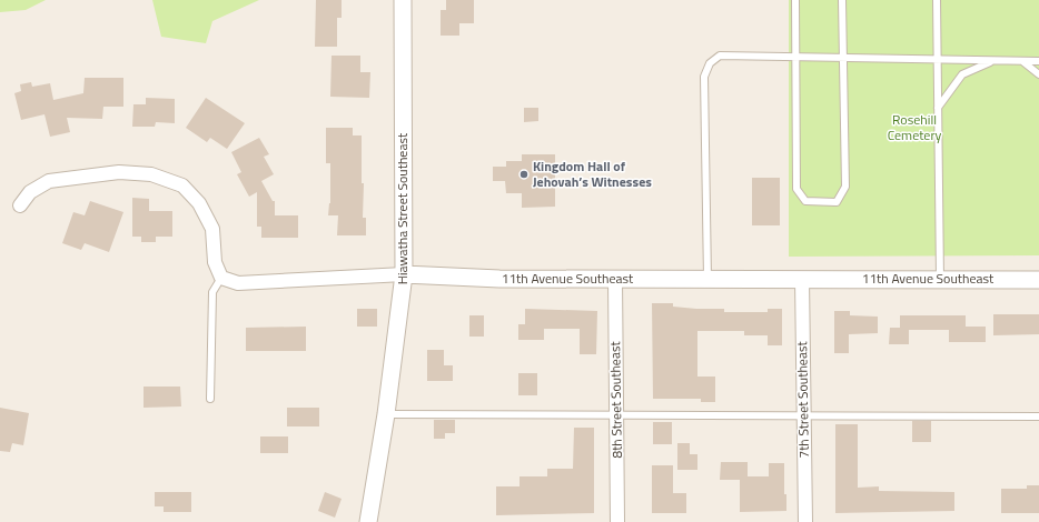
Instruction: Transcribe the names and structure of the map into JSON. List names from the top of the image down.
{
  "streets": {
    "street": [
      "Hiawatha Street Southeast",
      "11th Avenue Southeast",
      "8th Street Southeast",
      "7th Street Southeast"
    ]
  },
  "crossings": [
    ["Hiawatha Street Southeast", "11th Avenue Southeast"],
    ["11th Avenue Southeast", "8th Street Southeast"],
    ["11th Avenue Southeast", "7th Street Southeast"]
  ],
  "parks": ["Rosehill Cemetery"],
  "places": ["Kingdom Hall of Jehovah’s Witnesses"]
}
